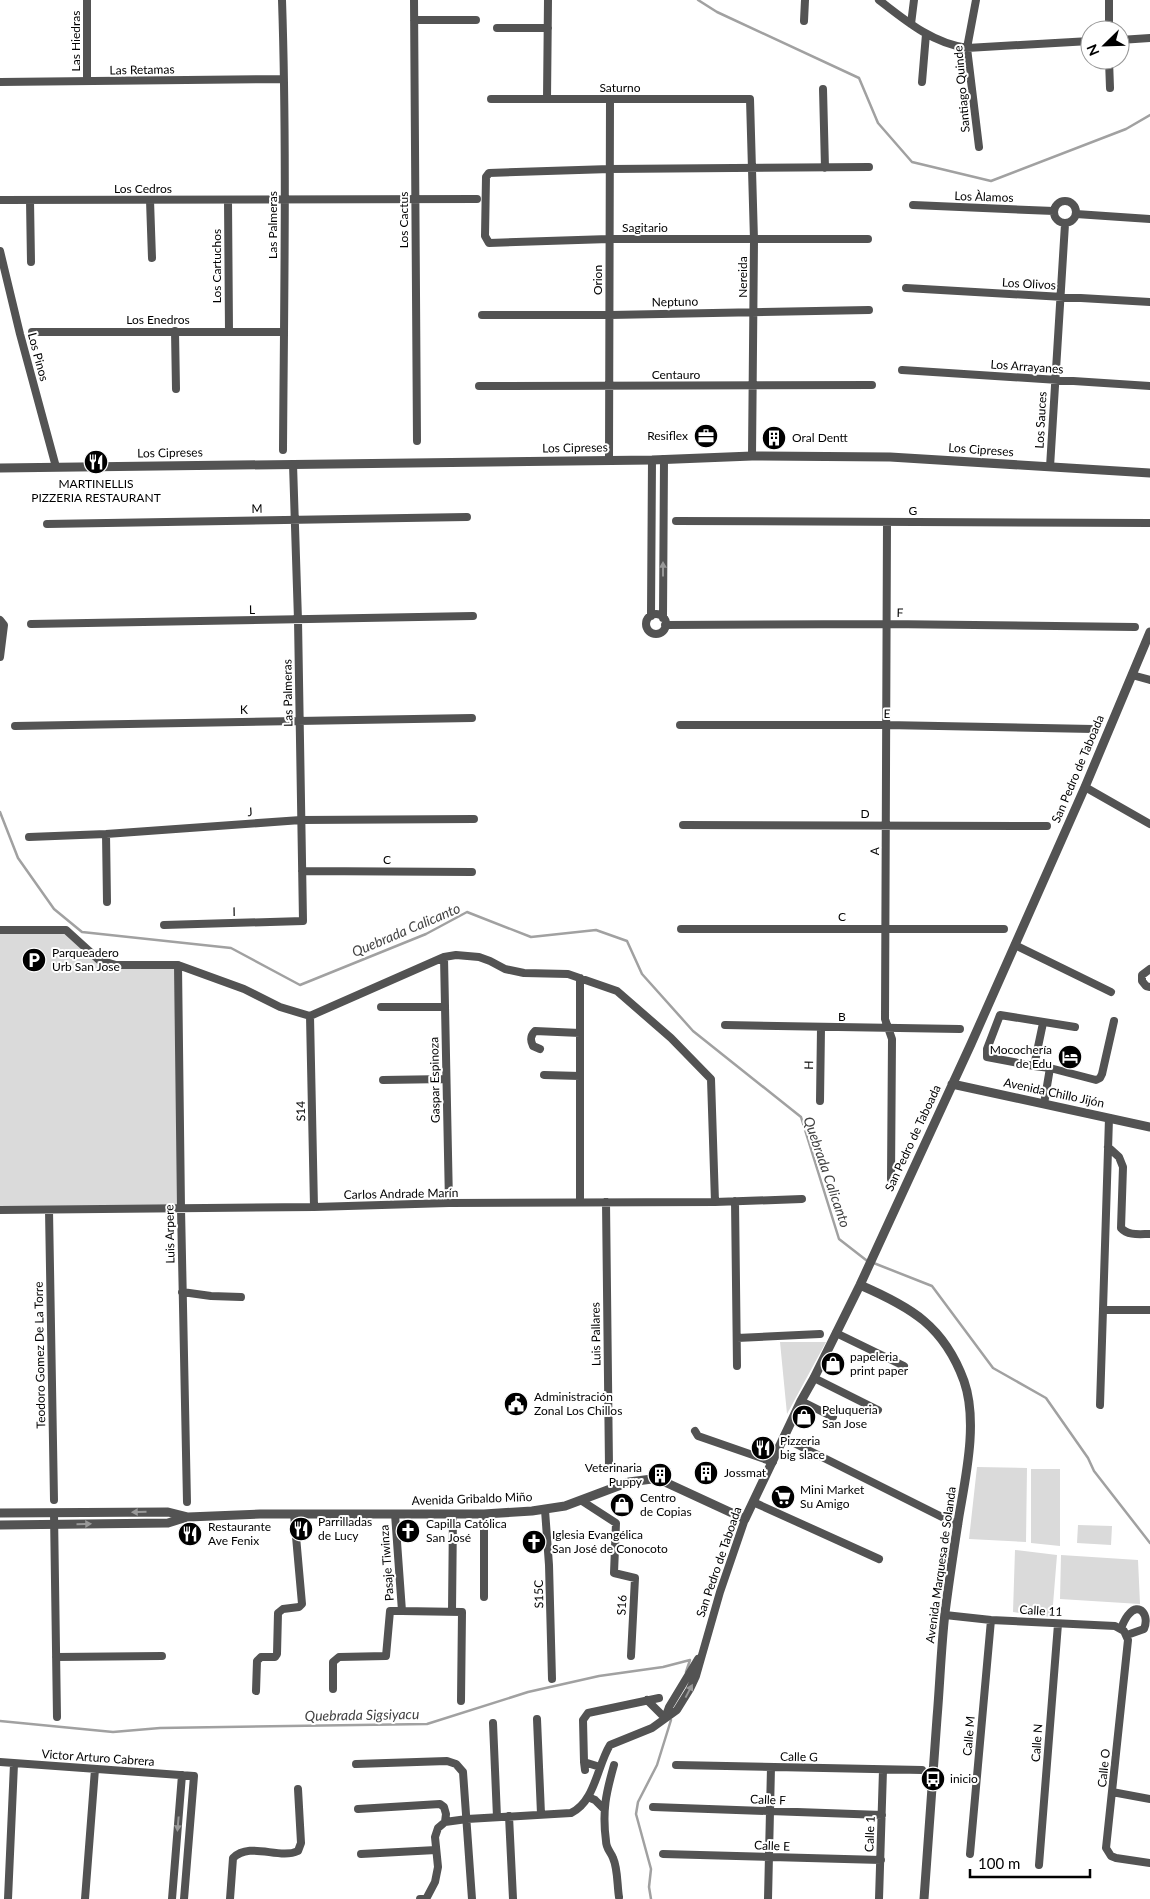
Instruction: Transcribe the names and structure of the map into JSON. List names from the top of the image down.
{
  "streets": {
    "street": [
      "Las Hiedras",
      "Las Retamas",
      "Saturno",
      "Santiago Quinde",
      "Los Cedros",
      "Los Àlamos",
      "Los Cactus",
      "Las Palmeras",
      "Sagitario",
      "Los Cartuchos",
      "Nereida",
      "Orion",
      "Los Olivos",
      "Neptuno",
      "Los Enedros",
      "Los Pinos",
      "Los Arrayanes",
      "Centauro",
      "Los Sauces",
      "Los Cipreses",
      "M",
      "G",
      "L",
      "F",
      "K",
      "E",
      "San Pedro de Taboada",
      "J",
      "D",
      "A",
      "C",
      "I",
      "B",
      "H",
      "Gaspar Espinoza",
      "Avenida Chillo Jijón",
      "S14",
      "Carlos Andrade Marín",
      "Luis Arpere",
      "Luis Pallares",
      "Teodoro Gomez De La Torre",
      "Avenida Gribaldo Miño",
      "Pasaje Tiwinza",
      "Avenida Marquesa de Solanda",
      "S15C",
      "S16",
      "Calle 11",
      "Calle M",
      "Calle N",
      "Calle G",
      "Victor Arturo Cabrera",
      "Calle O",
      "Calle F",
      "Calle 1",
      "Calle E"
    ]
  },
  "crossings": [
    ["Las Hiedras", "Las Retamas"],
    ["Las Retamas", "Las Palmeras"],
    ["Saturno", "Nereida"],
    ["Saturno", "Orion"],
    ["Los Cedros", "Las Palmeras"],
    ["Los Cedros", "Los Cartuchos"],
    ["Los Àlamos", "Los Sauces"],
    ["Las Palmeras", "Los Enedros"],
    ["Las Palmeras", "Los Cipreses"],
    ["Las Palmeras", "M"],
    ["Las Palmeras", "L"],
    ["Las Palmeras", "K"],
    ["Las Palmeras", "J"],
    ["Las Palmeras", "C"],
    ["Las Palmeras", "I"],
    ["Sagitario", "Nereida"],
    ["Sagitario", "Orion"],
    ["Los Cartuchos", "Los Enedros"],
    ["Nereida", "Neptuno"],
    ["Nereida", "Centauro"],
    ["Nereida", "Los Cipreses"],
    ["Orion", "Neptuno"],
    ["Orion", "Centauro"],
    ["Orion", "Los Cipreses"],
    ["Los Olivos", "Los Sauces"],
    ["Los Pinos", "Los Cipreses"],
    ["Los Arrayanes", "Los Sauces"],
    ["Los Sauces", "Los Cipreses"],
    ["G", "A"],
    ["F", "A"],
    ["E", "A"],
    ["San Pedro de Taboada", "Avenida Chillo Jijón"],
    ["San Pedro de Taboada", "Avenida Gribaldo Miño"],
    ["San Pedro de Taboada", "Avenida Marquesa de Solanda"],
    ["D", "A"],
    ["A", "C"],
    ["A", "B"],
    ["B", "H"],
    ["Gaspar Espinoza", "Carlos Andrade Marín"],
    ["S14", "Carlos Andrade Marín"],
    ["Carlos Andrade Marín", "Luis Arpere"],
    ["Carlos Andrade Marín", "Luis Pallares"],
    ["Carlos Andrade Marín", "Teodoro Gomez De La Torre"],
    ["Avenida Gribaldo Miño", "Pasaje Tiwinza"],
    ["Avenida Gribaldo Miño", "S15C"],
    ["Avenida Gribaldo Miño", "S16"],
    ["Avenida Marquesa de Solanda", "Calle 11"],
    ["Calle 11", "Calle M"],
    ["Calle 11", "Calle N"],
    ["Calle 11", "Calle O"],
    ["Calle G", "Calle 1"],
    ["Calle F", "Calle 1"],
    ["Calle 1", "Calle E"]
  ],
  "water": ["Quebrada Calicanto", "Quebrada Sigsiyacu"],
  "places": {
    "office": ["Resiflex"],
    "building": ["Oral Dentt", "Jossmat", "Veterinaria Puppy"],
    "restaurant": [
      "MARTINELLIS PIZZERIA RESTAURANT",
      "Pizzeria big slace",
      "Parrilladas de Lucy",
      "Restaurante Ave Fenix"
    ],
    "parking": ["Parqueadero Urb San Jose"],
    "hotel": ["Mocochería de Edu"],
    "shop": ["papeleria print paper", "Peluqueria San Jose", "Centro de Copias"],
    "public building": ["Administración Zonal Los Chillos"],
    "supermarket": ["Mini Market Su Amigo"],
    "church": ["Capilla Católica San José", "Iglesia Evangélica San José de Conocoto"],
    "bus stop": ["inicio"]
  },
  "scale_bar": "100 m",
  "north": "bottom left"
}
